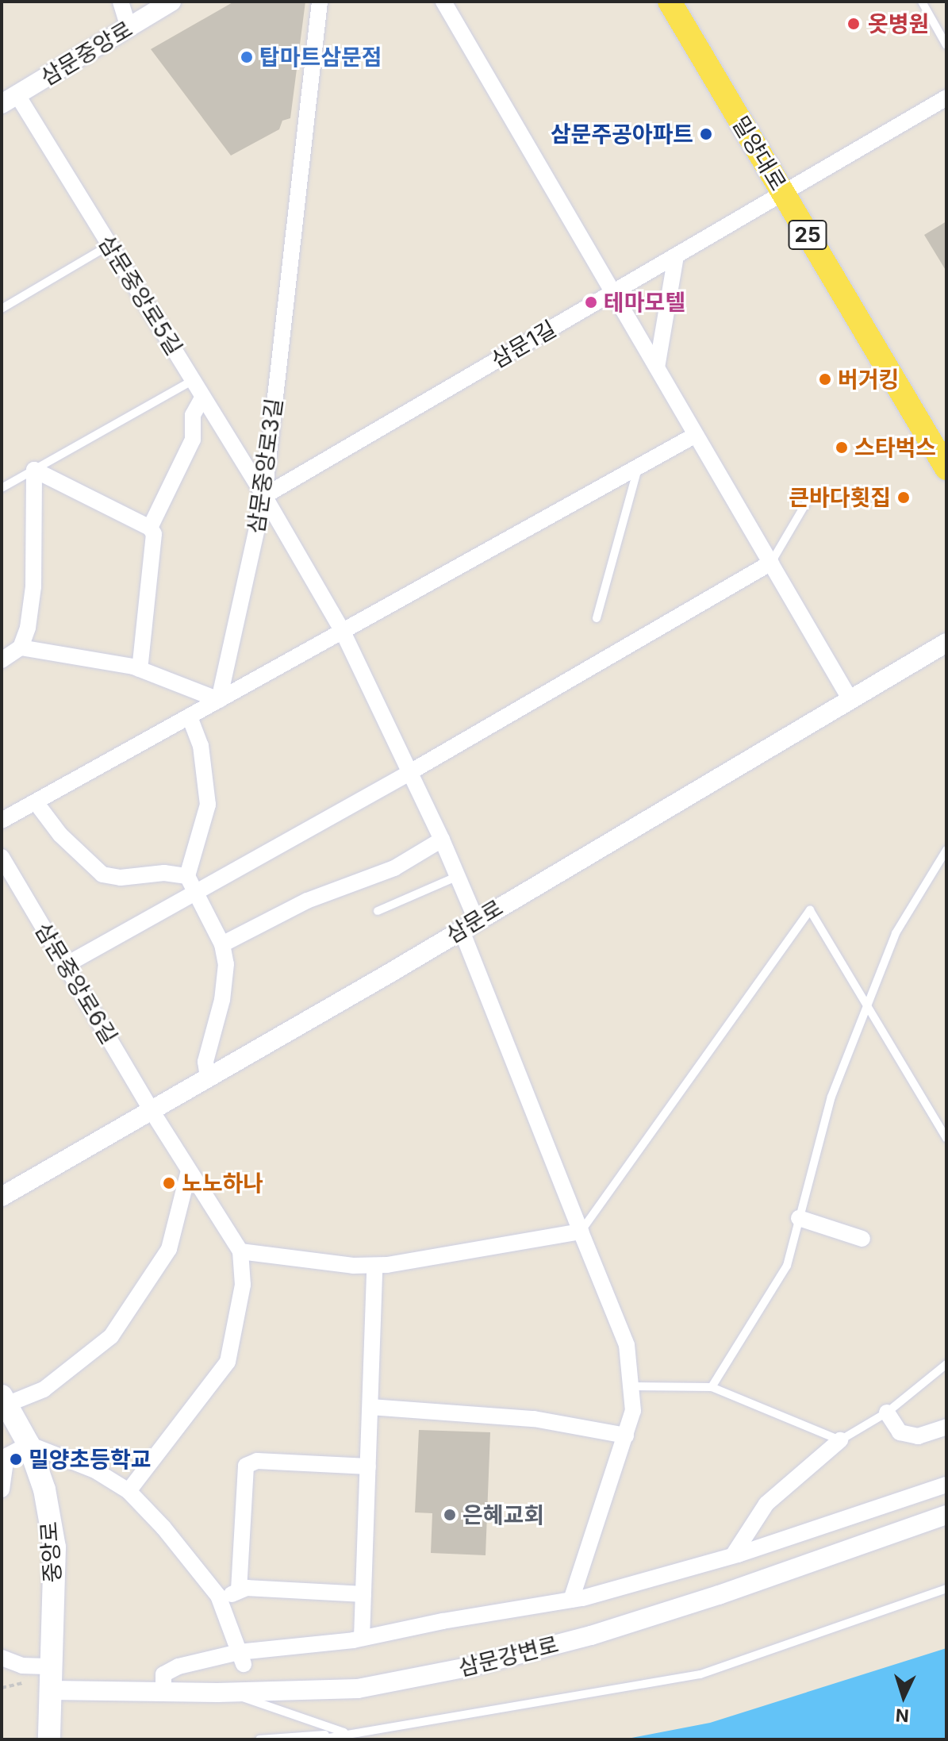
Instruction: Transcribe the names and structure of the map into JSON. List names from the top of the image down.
{
  "streets": {
    "main road": ["밀양대로", "25", "중앙로"],
    "street": [
      "삼문중앙로",
      "삼문중앙로5길",
      "삼문1길",
      "삼문중앙로3길",
      "삼문로",
      "삼문중앙로6길",
      "삼문강변로"
    ]
  },
  "crossings": [
    ["삼문중앙로", "삼문중앙로5길"],
    ["밀양대로", "삼문1길"],
    ["삼문중앙로5길", "삼문1길"],
    ["삼문중앙로5길", "삼문중앙로3길"],
    ["삼문중앙로5길", "삼문로"],
    ["삼문1길", "삼문중앙로3길"],
    ["삼문로", "삼문중앙로6길"],
    ["중앙로", "삼문강변로"]
  ],
  "places": [
    "옷병원",
    "탑마트삼문점",
    "삼문주공아파트",
    "테마모텔",
    "버거킹",
    "스타벅스",
    "큰바다횟집",
    "노노하나",
    "밀양초등학교",
    "은혜교회"
  ],
  "north": "bottom"
}
